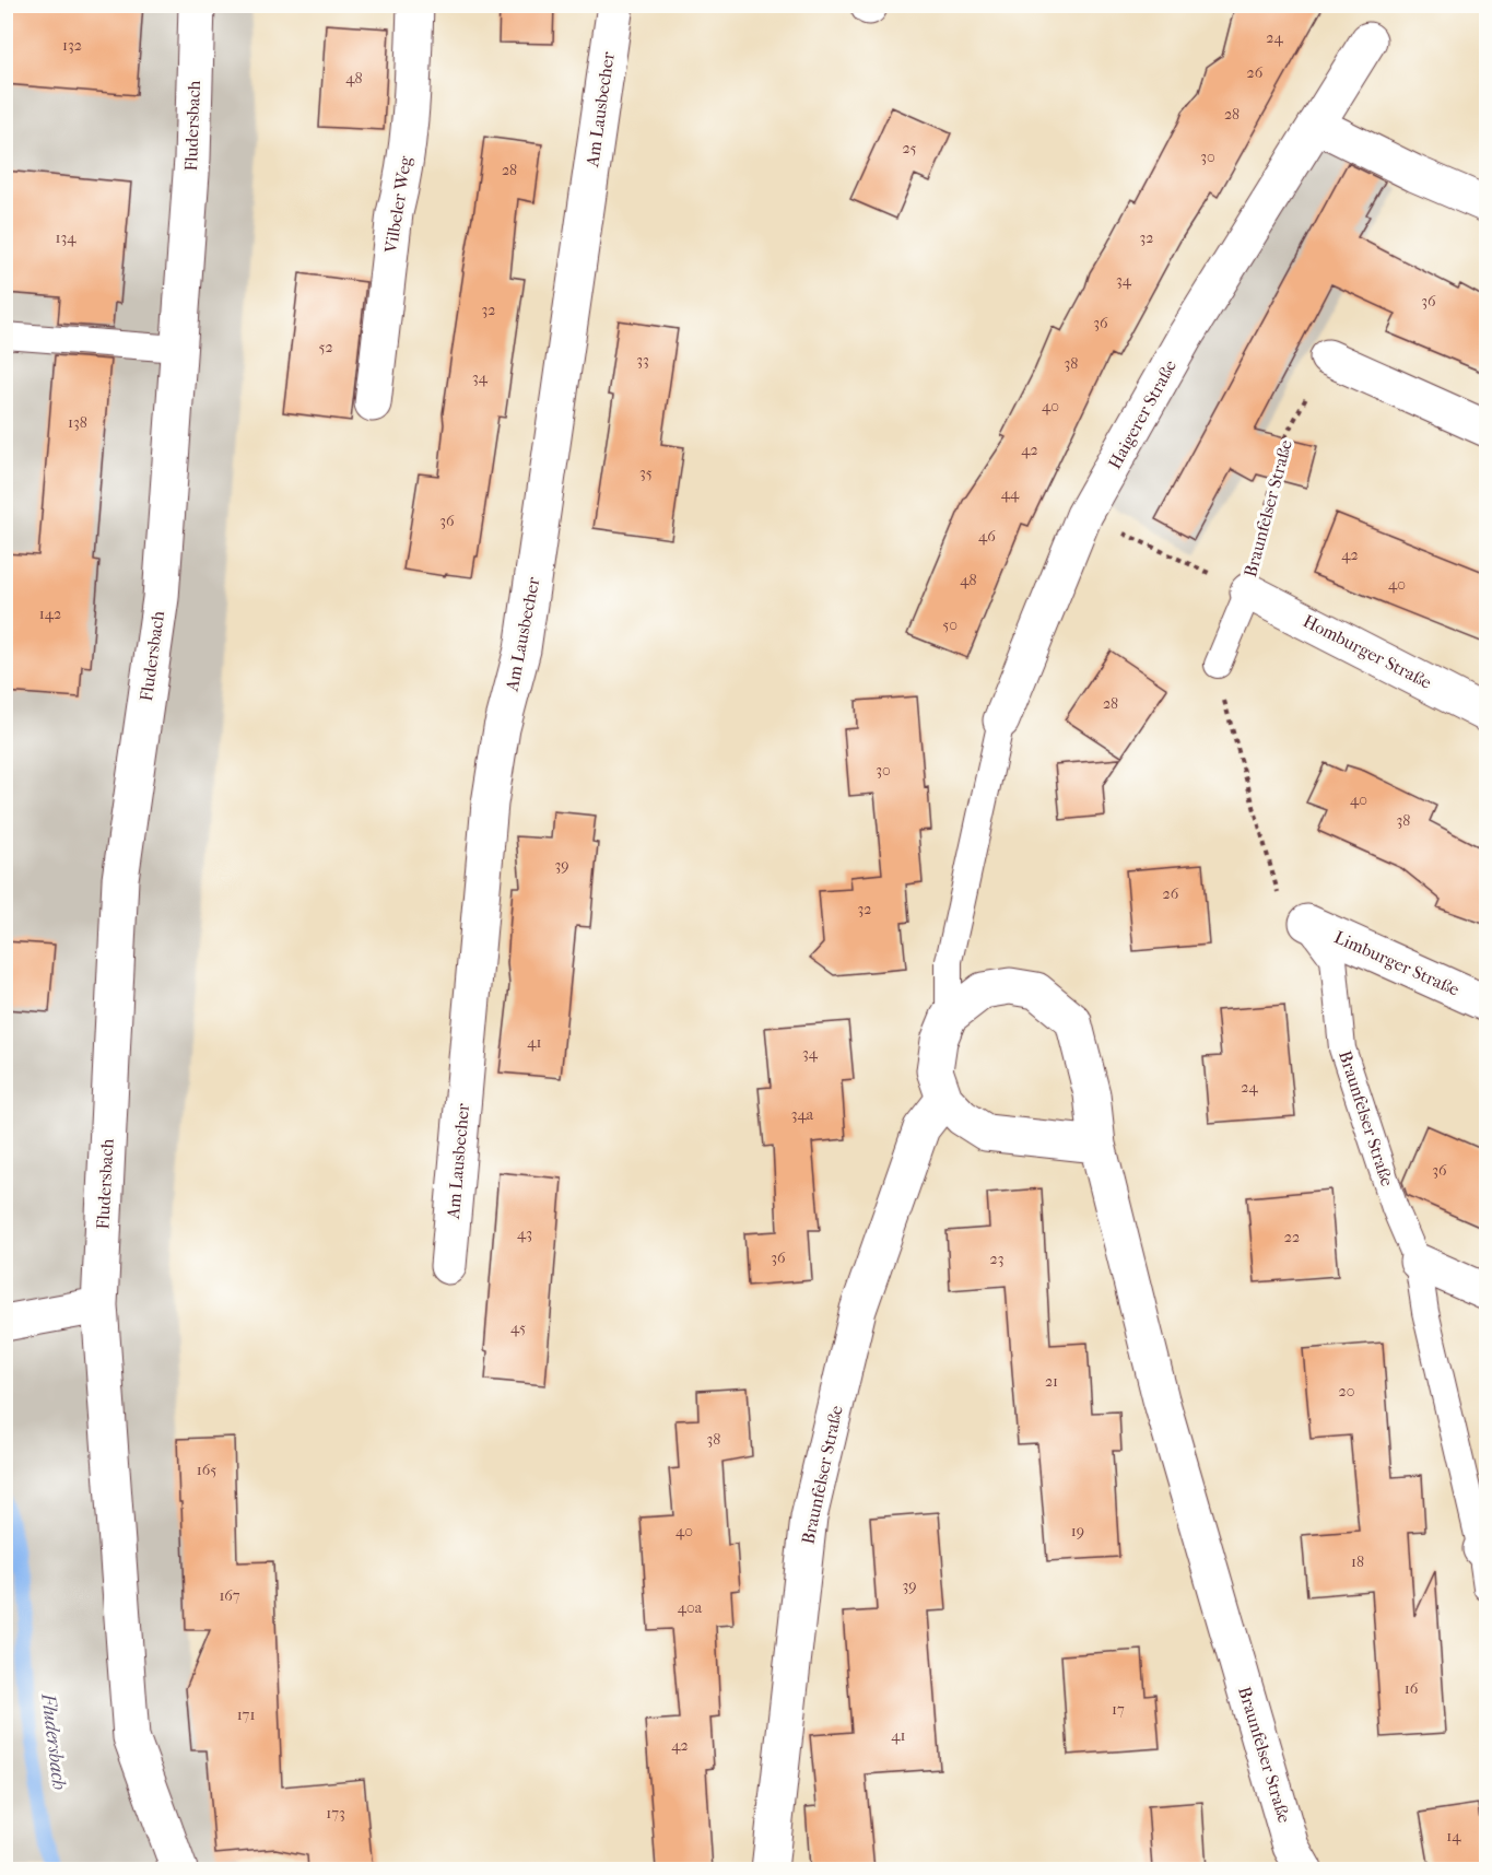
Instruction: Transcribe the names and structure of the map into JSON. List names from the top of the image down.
{
  "streets": {
    "street": [
      "Am Lausbecher",
      "Fludersbach",
      "Vilbeler Weg",
      "Haigerer Straße",
      "Braunfelser Straße",
      "Homburger Straße",
      "Limburger Straße"
    ]
  },
  "crossings": [
    ["Braunfelser Straße", "Homburger Straße"],
    ["Braunfelser Straße", "Limburger Straße"]
  ],
  "water": ["Fludersbach"],
  "house_numbers": [
    "24",
    "132",
    "26",
    "48",
    "28",
    "25",
    "30",
    "28",
    "134",
    "32",
    "34",
    "36",
    "32",
    "36",
    "52",
    "33",
    "38",
    "34",
    "40",
    "138",
    "42",
    "35",
    "44",
    "36",
    "46",
    "42",
    "48",
    "40",
    "142",
    "50",
    "28",
    "30",
    "40",
    "38",
    "39",
    "26",
    "32",
    "41",
    "34",
    "24",
    "34a",
    "36",
    "43",
    "22",
    "36",
    "23",
    "45",
    "21",
    "20",
    "38",
    "165",
    "40",
    "19",
    "18",
    "39",
    "167",
    "40a",
    "16",
    "17",
    "171",
    "41",
    "42",
    "173",
    "14"
  ]
}
